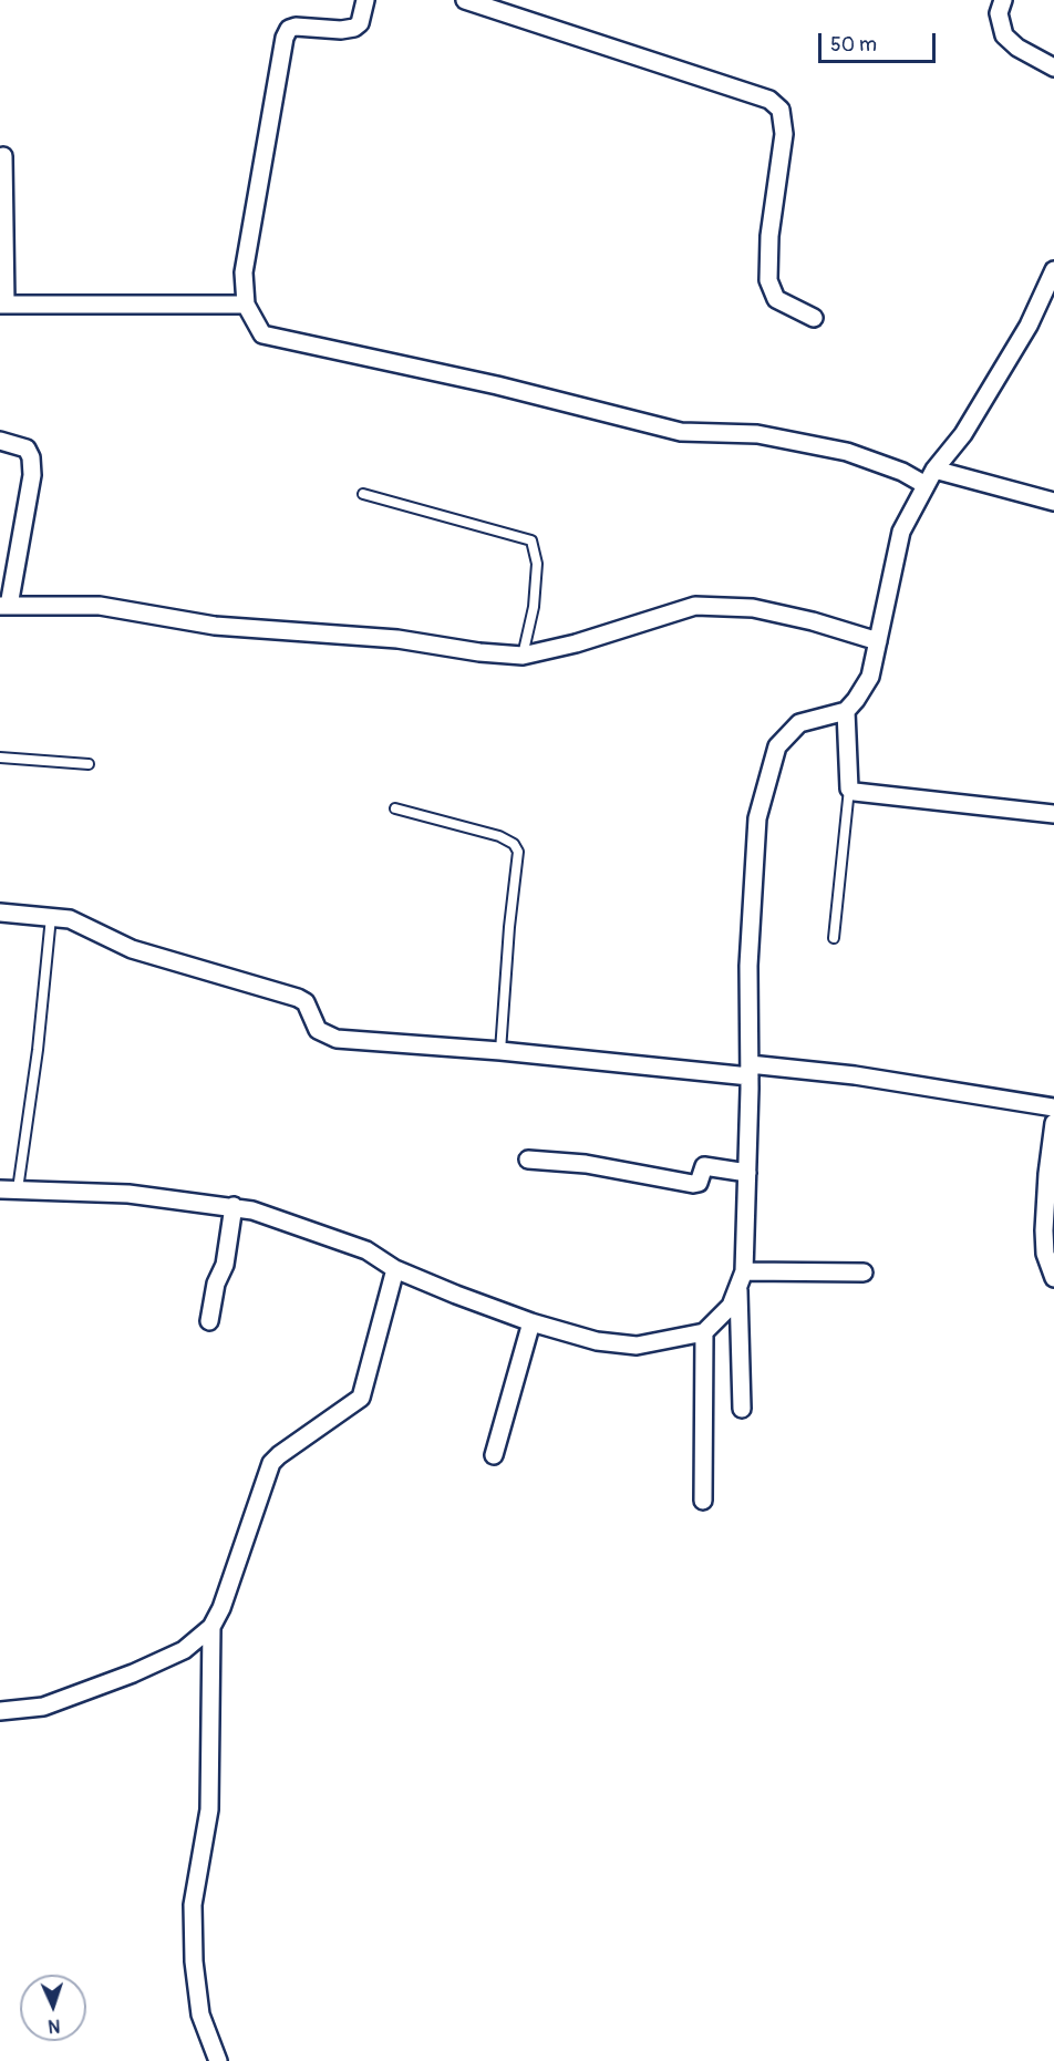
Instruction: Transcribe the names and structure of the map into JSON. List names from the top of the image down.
{
  "scale_bar": "50 m",
  "north": "bottom"
}
